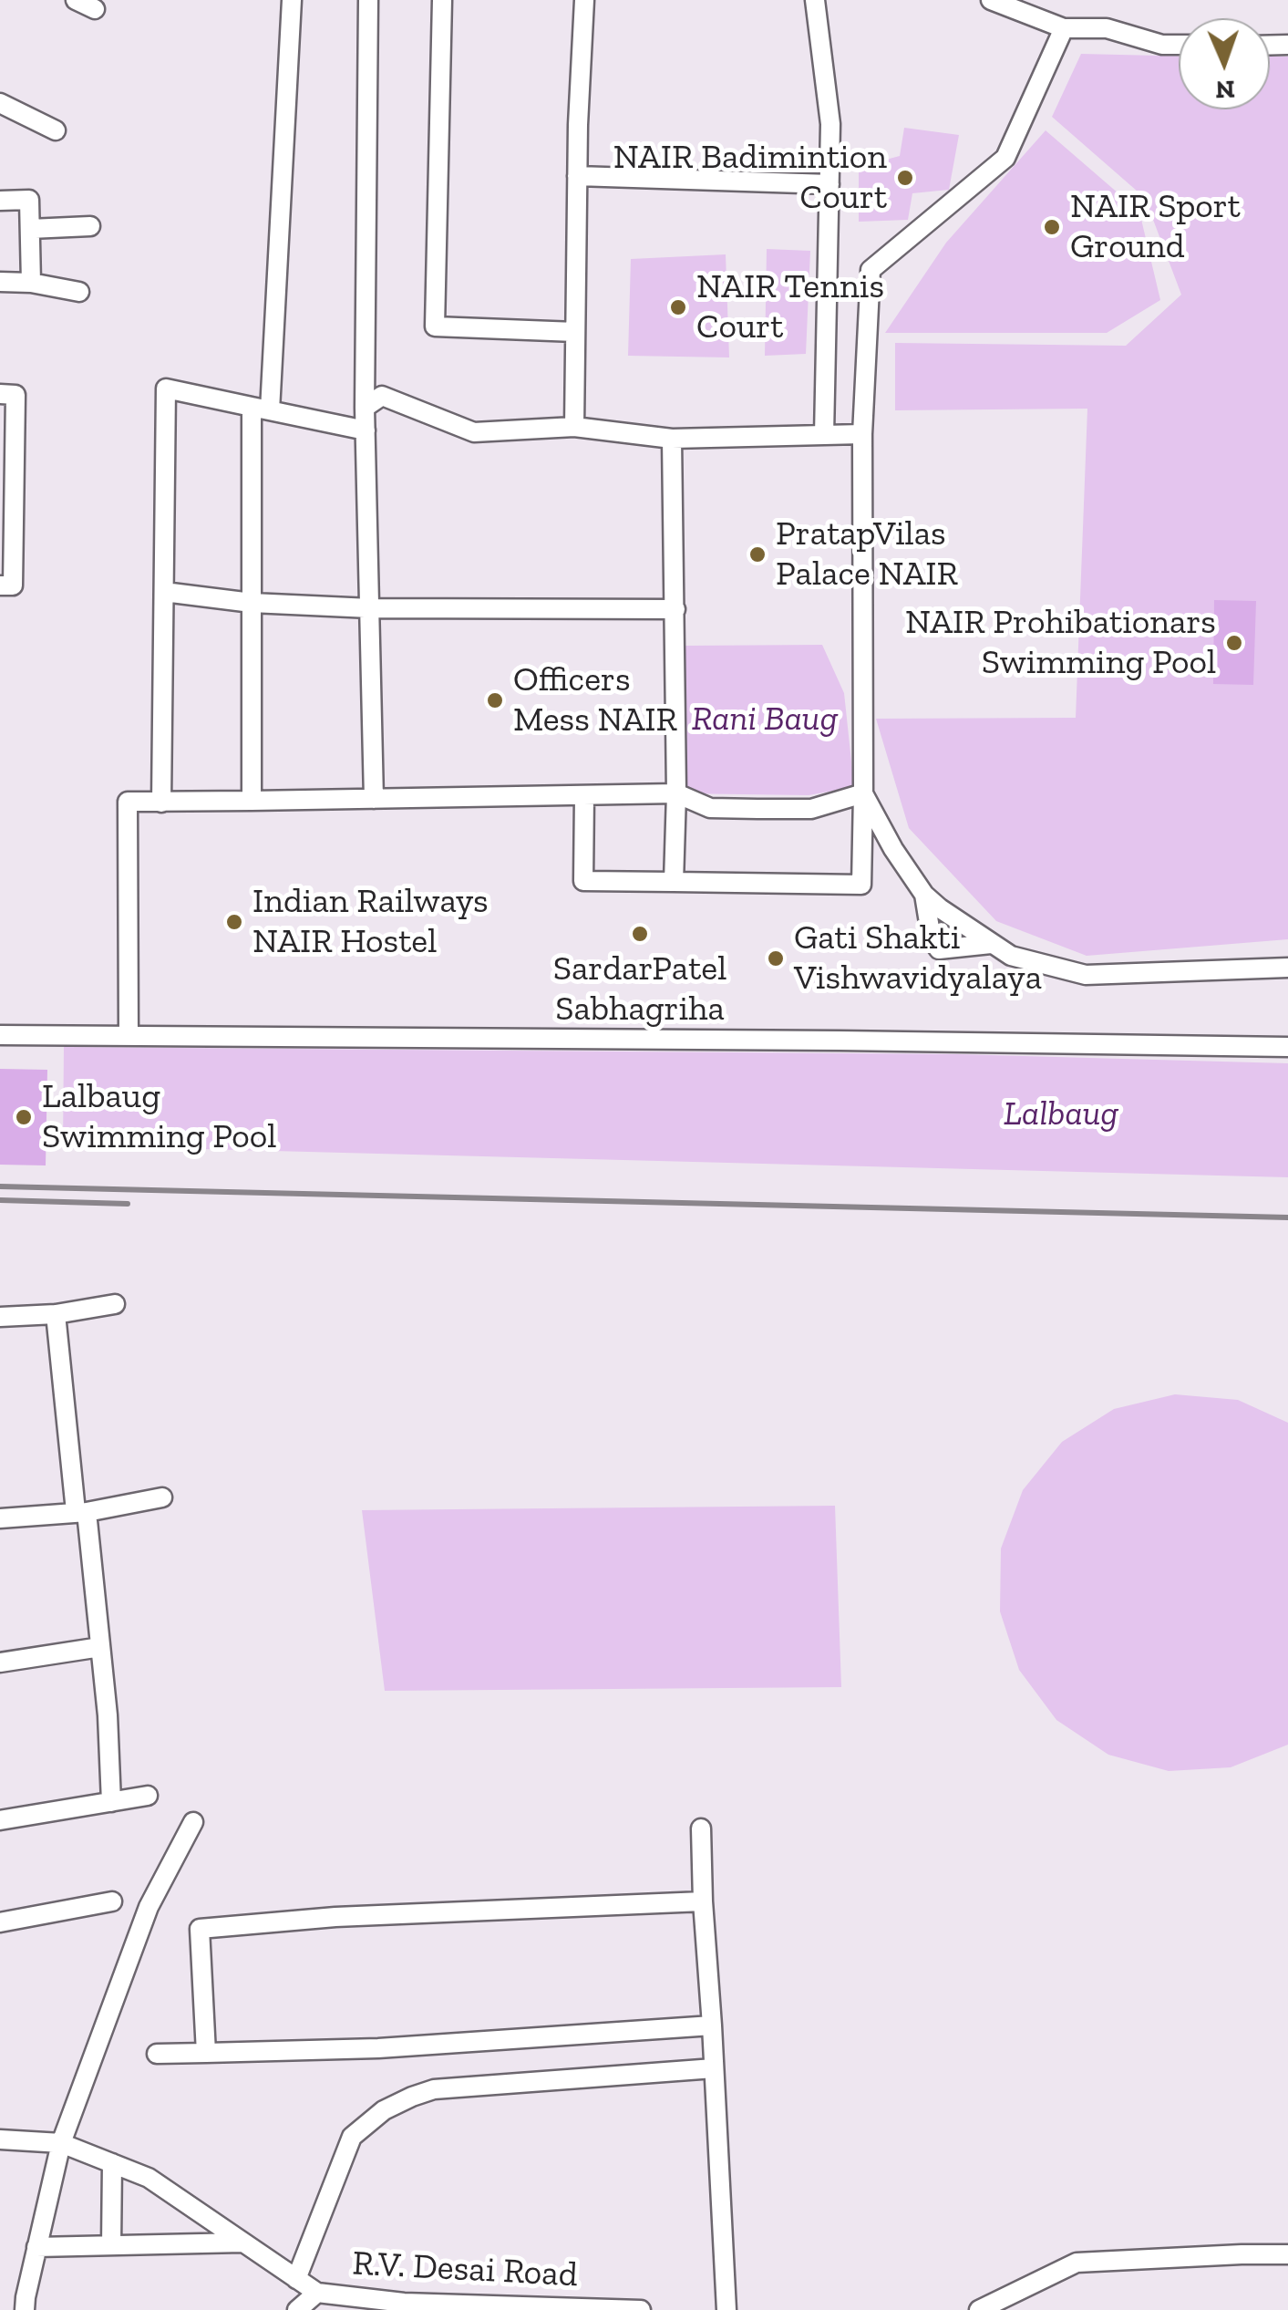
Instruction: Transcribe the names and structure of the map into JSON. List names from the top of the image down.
{
  "streets": {
    "street": ["R.V. Desai Road"]
  },
  "parks": ["Rani Baug", "Lalbaug"],
  "places": [
    "NAIR Badimintion Court",
    "NAIR Sport Ground",
    "NAIR Tennis Court",
    "PratapVilas Palace NAIR",
    "NAIR Prohibationars Swimming Pool",
    "Officers Mess NAIR",
    "Indian Railways NAIR Hostel",
    "SardarPatel Sabhagriha",
    "Gati Shakti Vishwavidyalaya",
    "Lalbaug Swimming Pool"
  ],
  "north": "bottom"
}
